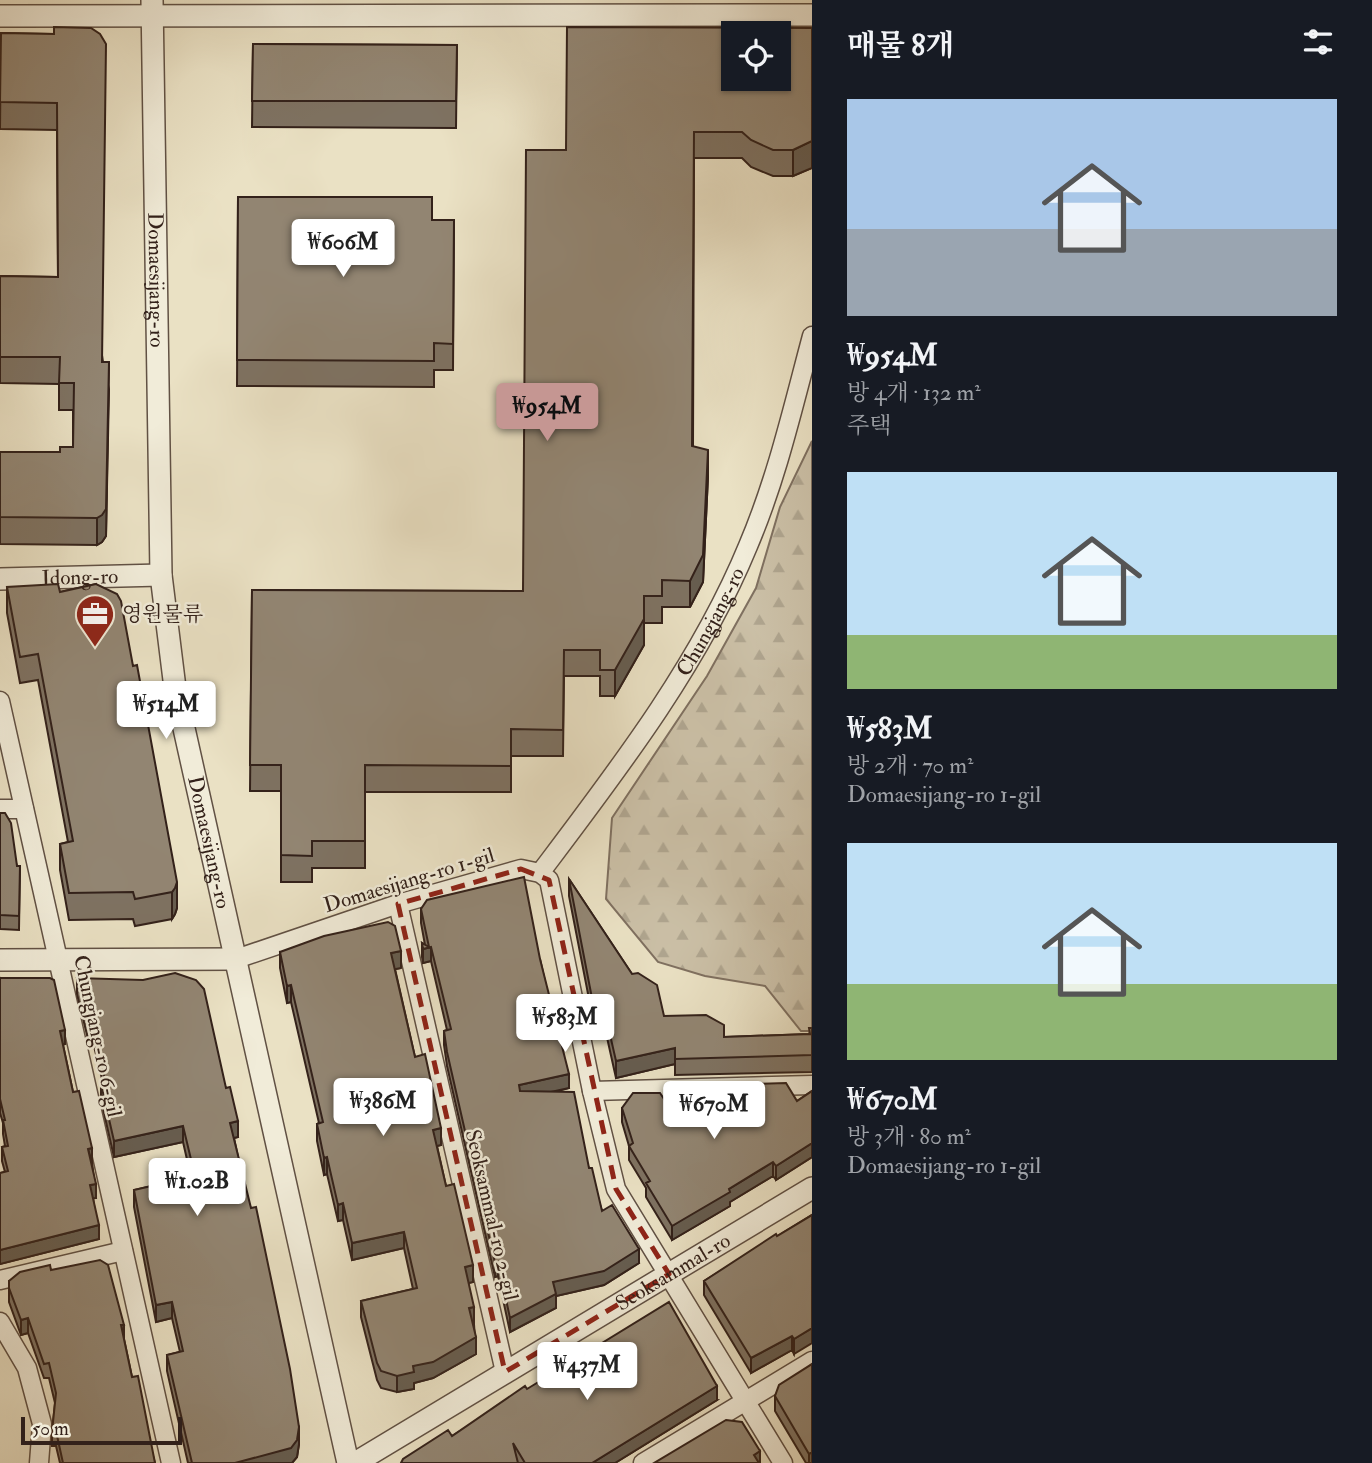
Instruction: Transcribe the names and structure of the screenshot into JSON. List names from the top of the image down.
{
  "streets": {
    "street": [
      "Domaesijang-ro",
      "Idong-ro",
      "Chungjang-ro",
      "Domaesijang-ro 1-gil",
      "Chungjang-ro 6-gil",
      "Seoksammal-ro 2-gil",
      "Seoksammal-ro"
    ]
  },
  "crossings": [
    ["Domaesijang-ro", "Idong-ro"],
    ["Domaesijang-ro", "Domaesijang-ro 1-gil"],
    ["Chungjang-ro", "Domaesijang-ro 1-gil"],
    ["Domaesijang-ro 1-gil", "Seoksammal-ro 2-gil"],
    ["Seoksammal-ro 2-gil", "Seoksammal-ro"]
  ],
  "places": {
    "office": ["영원물류"]
  },
  "scale_bar": "50 m",
  "page": {
    "heading": "매물 8개",
    "list": [
      {
        "name": "₩954M",
        "note": "방 4개 · 132 m² · 주택"
      },
      {
        "name": "₩583M",
        "note": "방 2개 · 70 m² · Domaesijang-ro 1-gil"
      },
      {
        "name": "₩670M",
        "note": "방 3개 · 80 m² · Domaesijang-ro 1-gil"
      }
    ],
    "price": [
      "₩606M",
      "₩954M",
      "₩514M",
      "₩583M",
      "₩386M",
      "₩670M",
      "₩1.02B",
      "₩437M"
    ],
    "scale": "50 m"
  }
}
